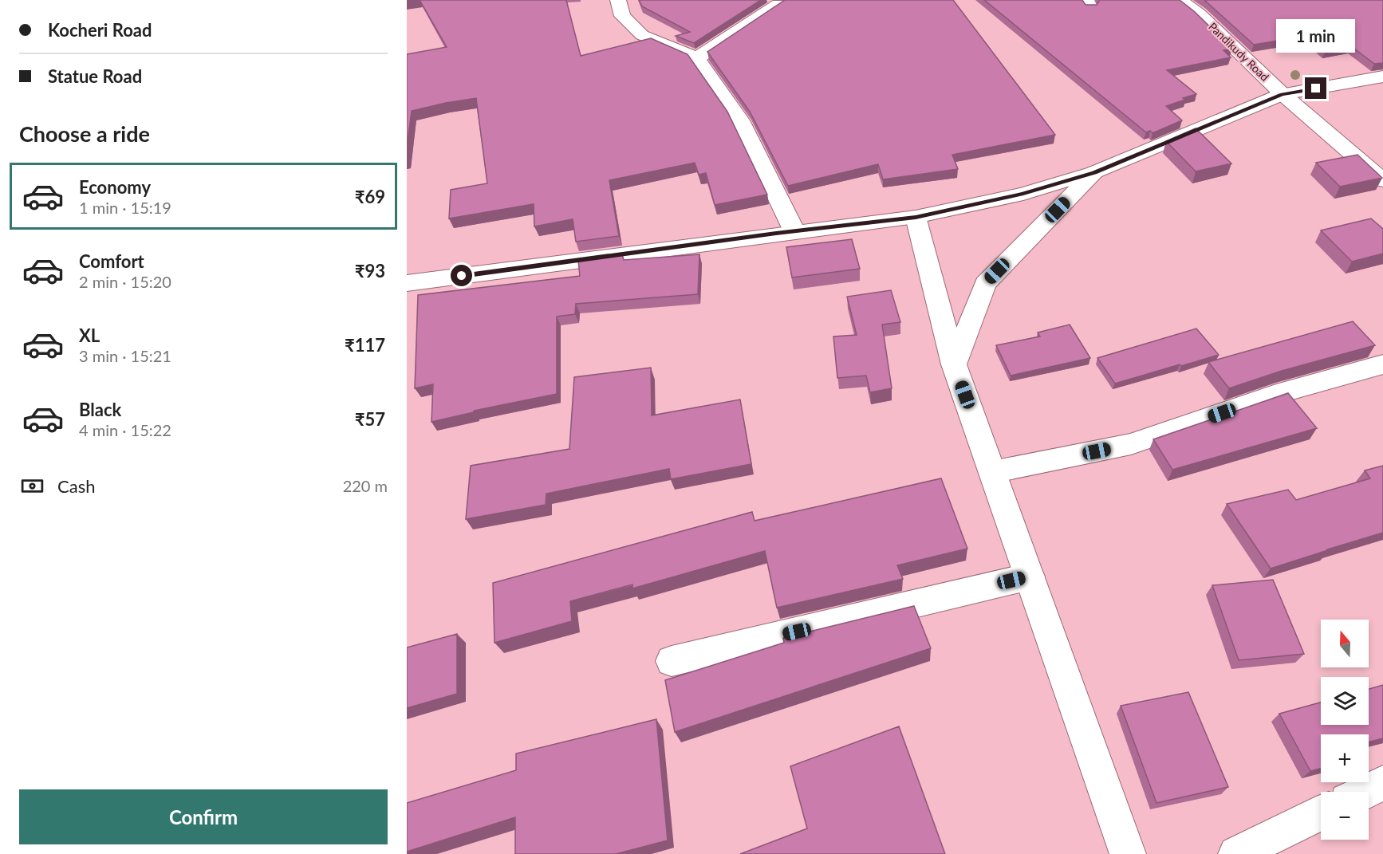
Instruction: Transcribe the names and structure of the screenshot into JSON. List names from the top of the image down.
{
  "streets": {
    "street": ["Pandikudy Road"]
  },
  "north": "top",
  "page": {
    "banner": ["Kocheri Road", "Statue Road"],
    "bubble": "1 min",
    "heading": "Choose a ride",
    "list": [
      {
        "name": "Economy",
        "note": "1 min · 15:19",
        "value": "₹69"
      },
      {
        "name": "Comfort",
        "note": "2 min · 15:20",
        "value": "₹93"
      },
      {
        "name": "XL",
        "note": "3 min · 15:21",
        "value": "₹117"
      },
      {
        "name": "Black",
        "note": "4 min · 15:22",
        "value": "₹57"
      }
    ],
    "pay": ["Cash", "220 m"],
    "map_buttons": ["+", "−"],
    "buttons": "Confirm"
  }
}
